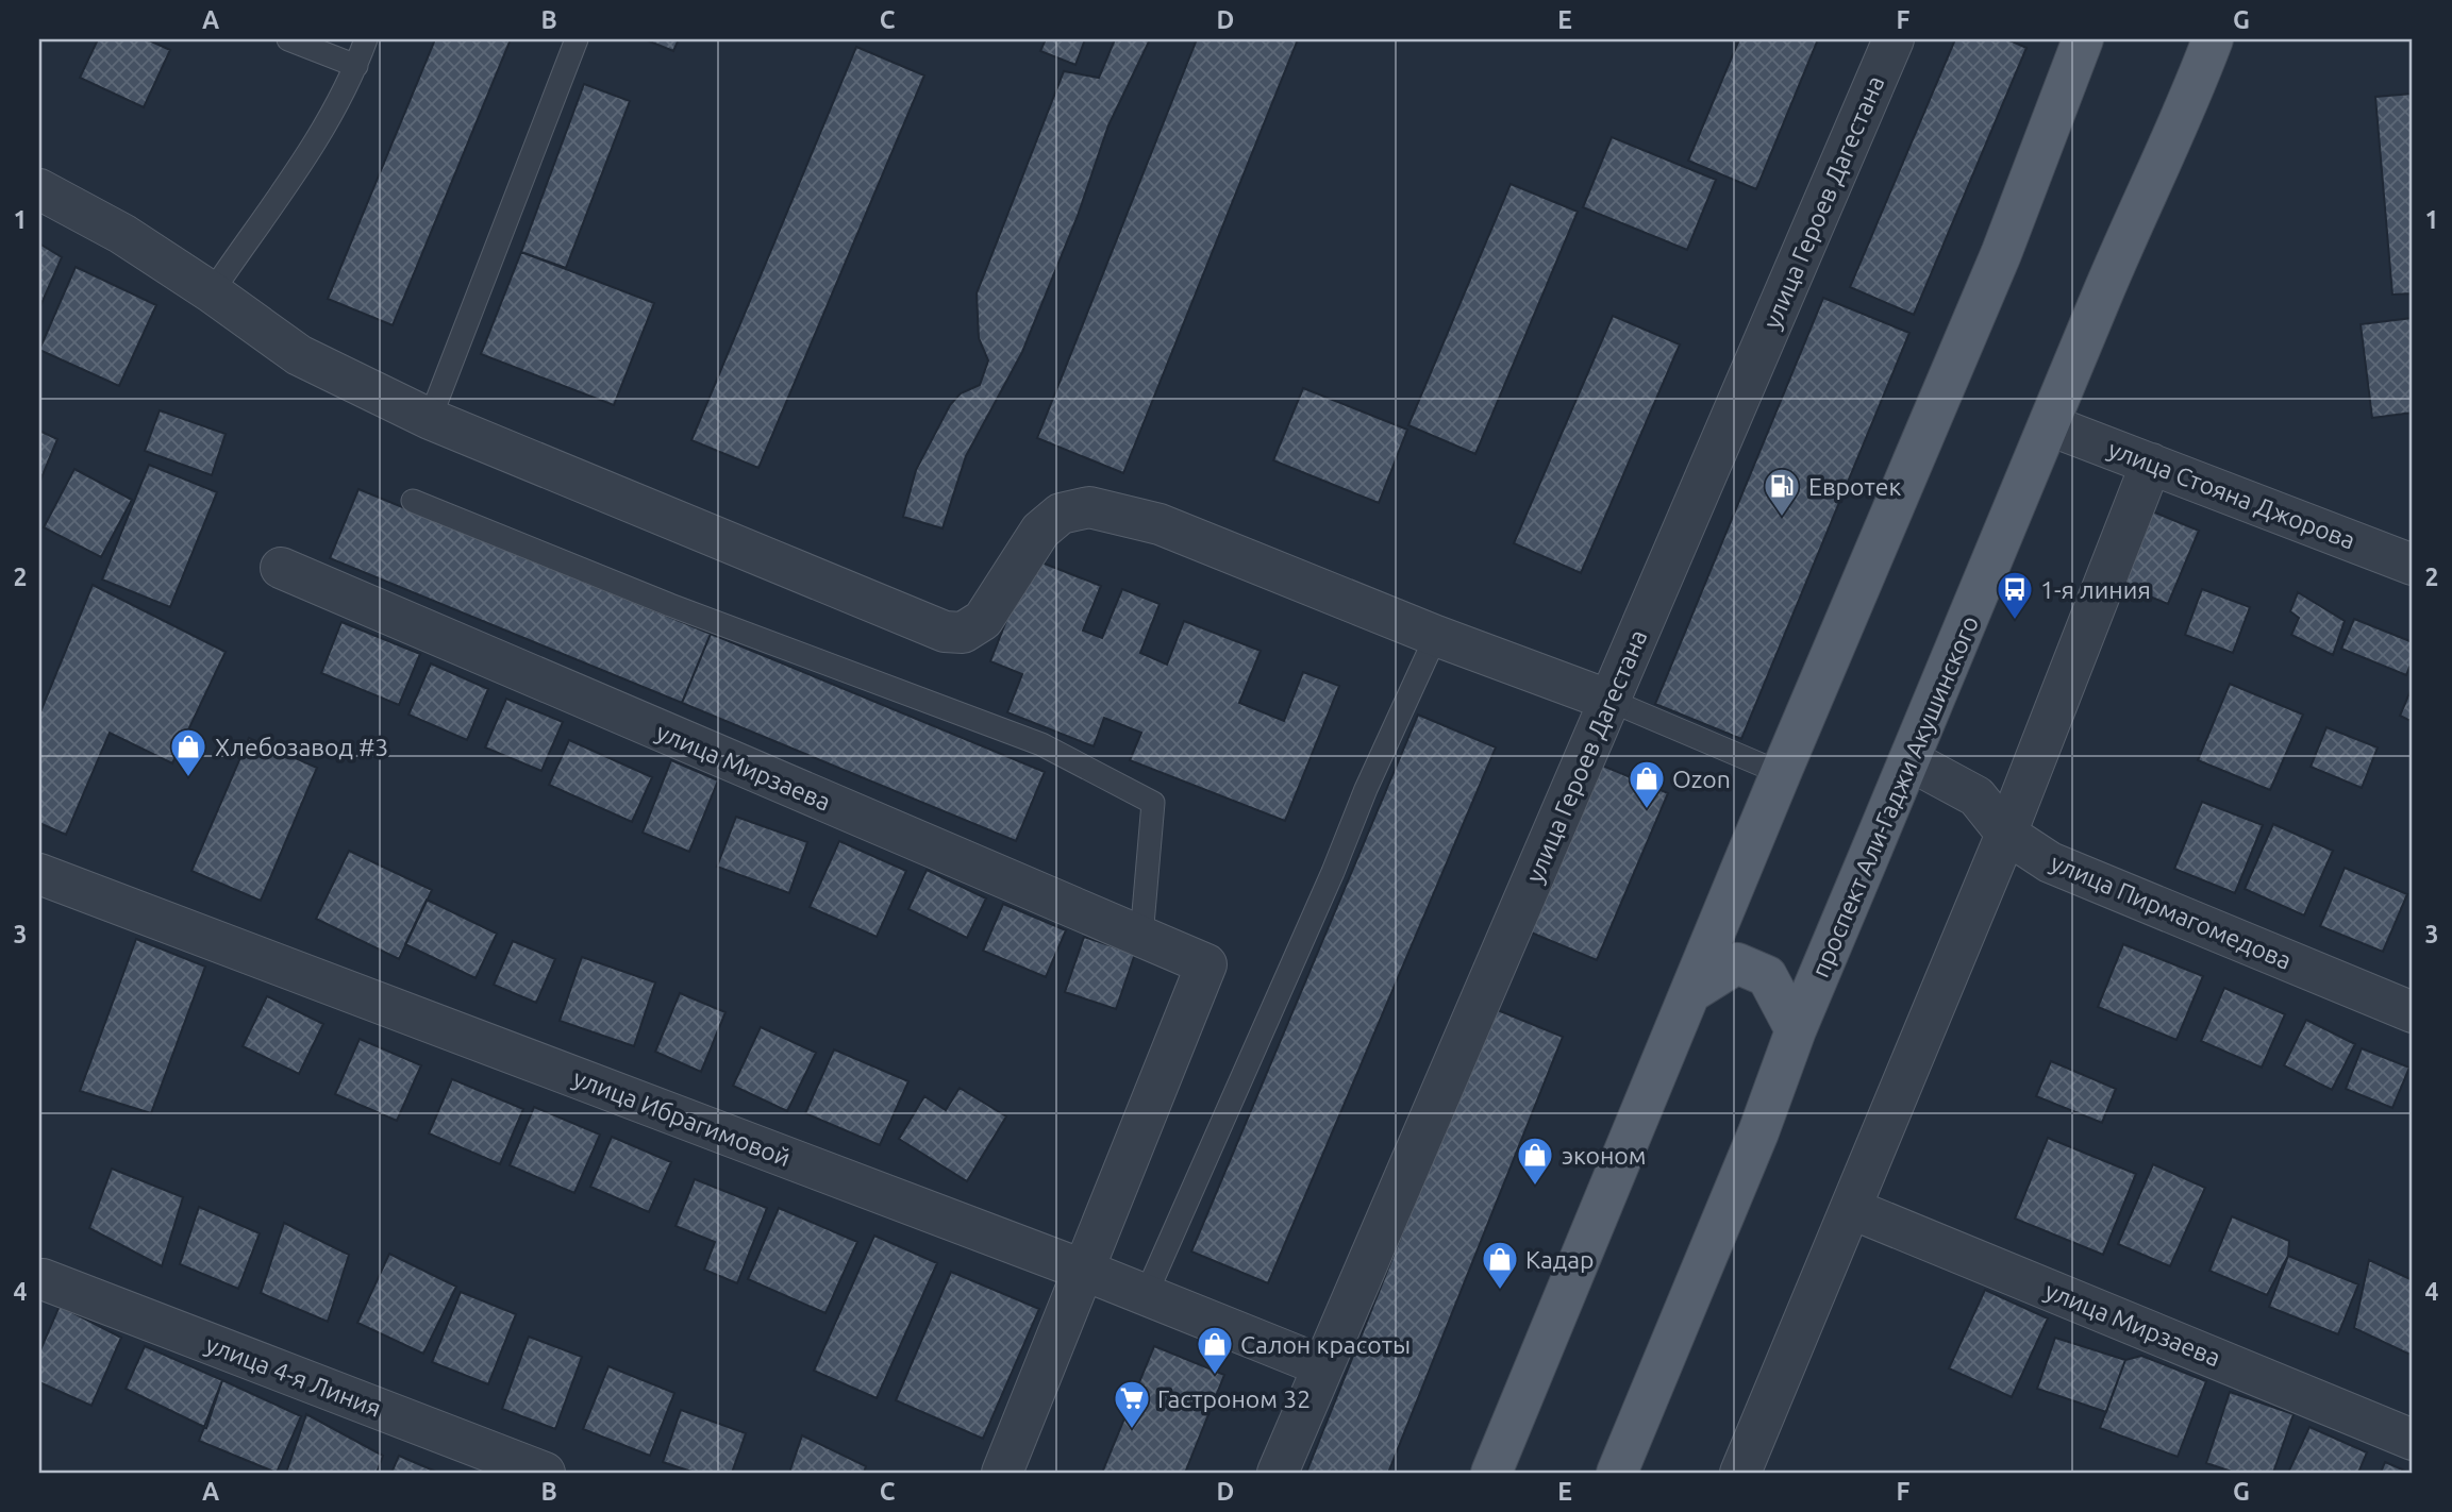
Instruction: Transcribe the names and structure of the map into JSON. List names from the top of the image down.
{
  "streets": {
    "main road": ["проспект Али-Гаджи Акушинского"],
    "street": [
      "улица Героев Дагестана",
      "улица Стояна Джорова",
      "улица Мирзаева",
      "улица Пирмагомедова",
      "улица Ибрагимовой",
      "улица 4-я Линия"
    ]
  },
  "crossings": [
    ["улица Героев Дагестана", "улица Ибрагимовой"],
    ["улица Стояна Джорова", "проспект Али-Гаджи Акушинского"],
    ["улица Мирзаева", "улица Ибрагимовой"],
    ["проспект Али-Гаджи Акушинского", "улица Пирмагомедова"]
  ],
  "places": {
    "fuel station": ["Евротек"],
    "bus stop": ["1-я линия"],
    "shop": [
      "Хлебозавод #3",
      "Ozon",
      "эконом",
      "Кадар",
      "Салон красоты"
    ],
    "supermarket": ["Гастроном 32"]
  },
  "grid": {
    "columns": [
      "A",
      "B",
      "C",
      "D",
      "E",
      "F",
      "G"
    ],
    "rows": [
      "1",
      "2",
      "3",
      "4"
    ]
  }
}
